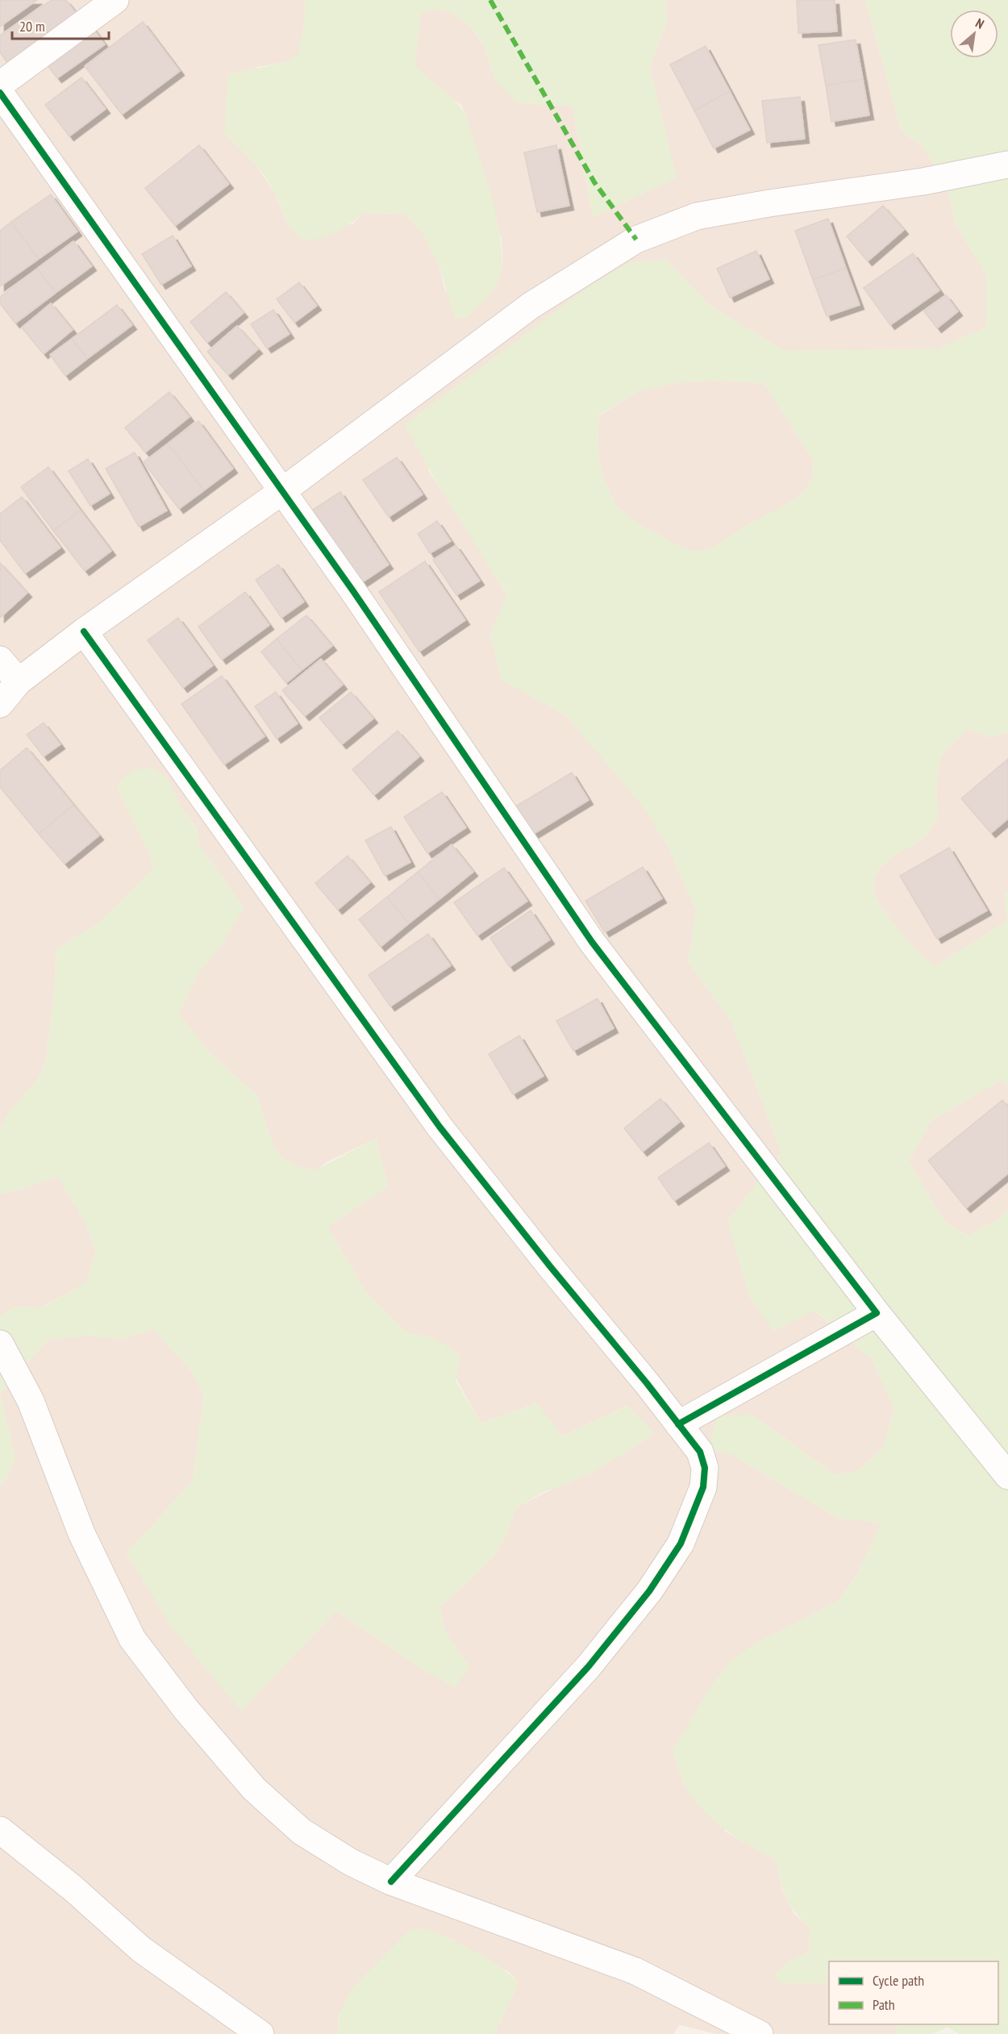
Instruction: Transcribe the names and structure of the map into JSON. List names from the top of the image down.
{
  "legend": ["Cycle path", "Path"],
  "scale_bar": "20 m",
  "north": "top right"
}
